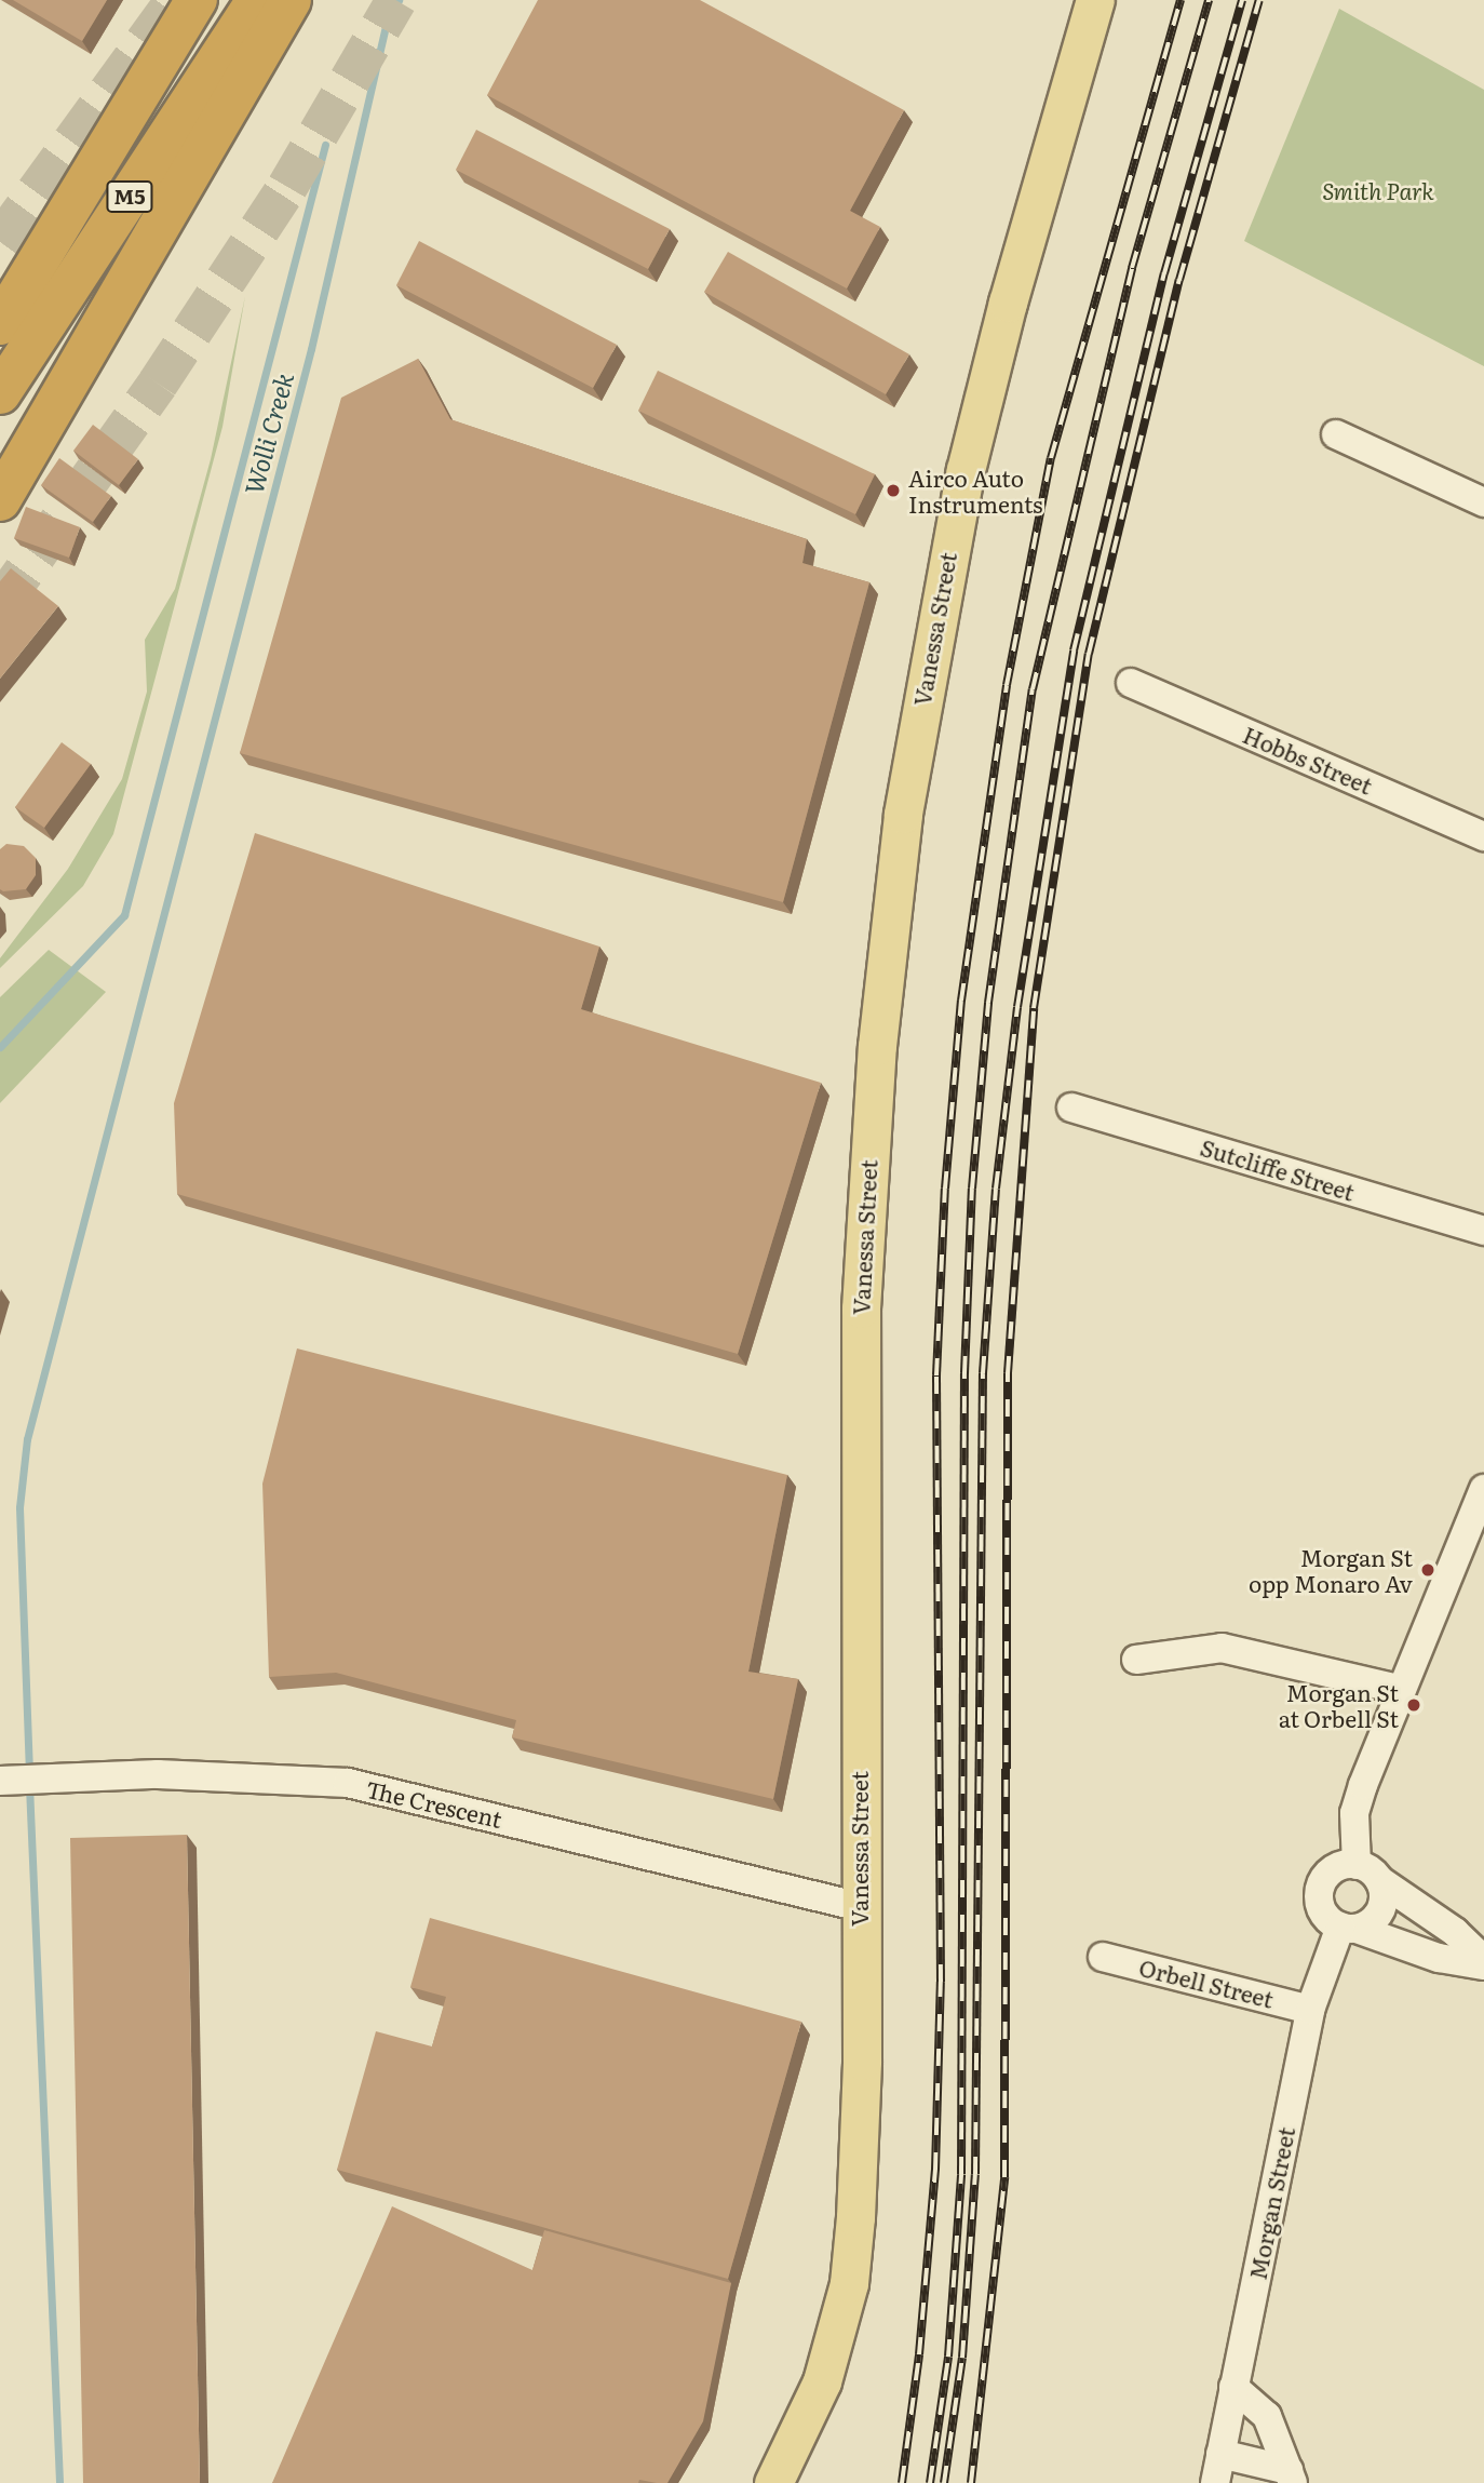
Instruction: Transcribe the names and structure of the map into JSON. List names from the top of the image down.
{
  "streets": {
    "highway": ["M5"],
    "main road": ["Vanessa Street"],
    "street": [
      "Hobbs Street",
      "Sutcliffe Street",
      "The Crescent",
      "Orbell Street",
      "Morgan Street"
    ]
  },
  "crossings": [
    ["Vanessa Street", "The Crescent"],
    ["Orbell Street", "Morgan Street"]
  ],
  "water": ["Wolli Creek"],
  "parks": ["Smith Park"],
  "places": ["Airco Auto Instruments", "Morgan St opp Monaro Av", "Morgan St at Orbell St"]
}
